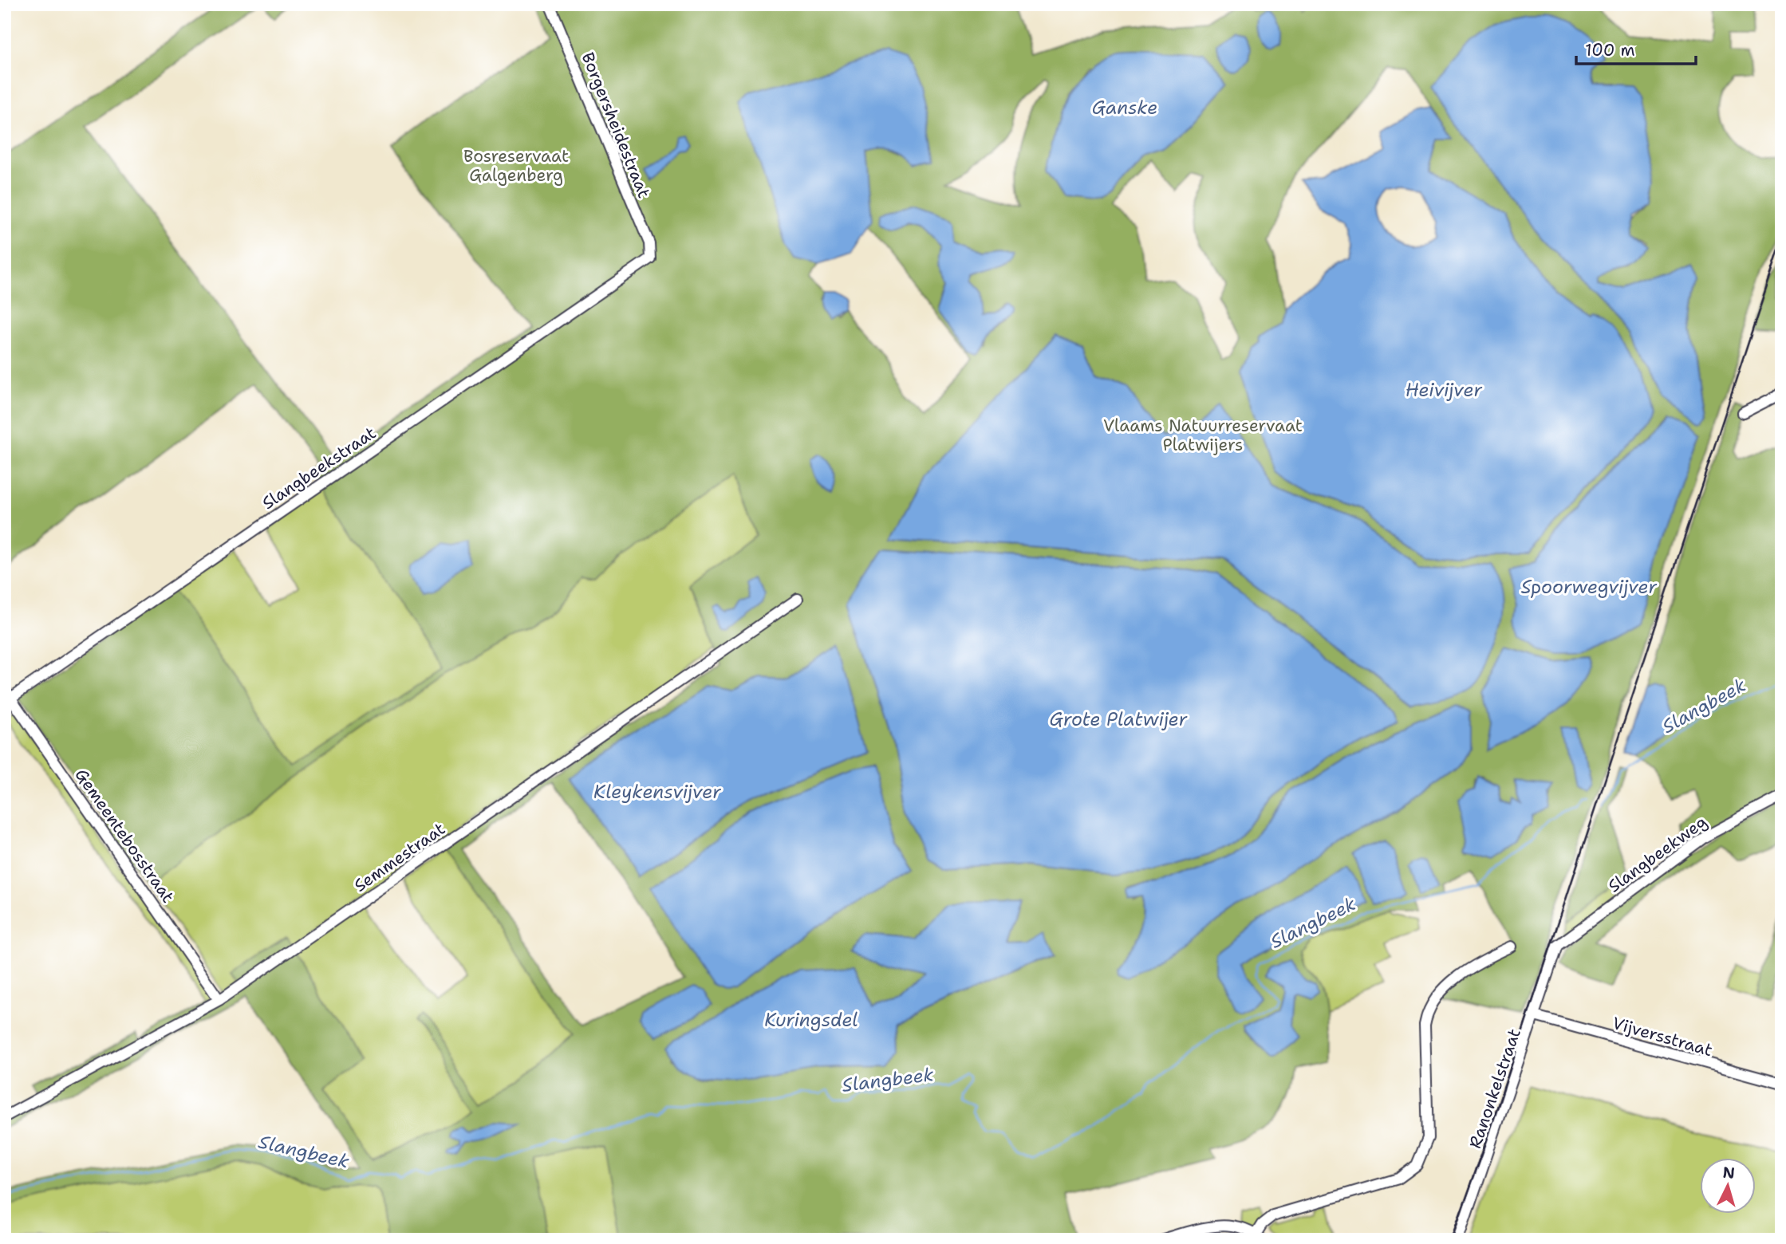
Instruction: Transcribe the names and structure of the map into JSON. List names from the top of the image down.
{
  "streets": {
    "street": [
      "Borgersheidestraat",
      "Slangbeekstraat",
      "Gemeentebosstraat",
      "Slangbeekweg",
      "Semmestraat",
      "Vijversstraat",
      "Ranonkelstraat"
    ]
  },
  "crossings": [
    ["Borgersheidestraat", "Slangbeekstraat"],
    ["Slangbeekstraat", "Gemeentebosstraat"],
    ["Gemeentebosstraat", "Semmestraat"],
    ["Slangbeekweg", "Ranonkelstraat"],
    ["Vijversstraat", "Ranonkelstraat"]
  ],
  "water": [
    "Ganske",
    "Heivijver",
    "Spoorwegvijver",
    "Slangbeek",
    "Grote Platwijer",
    "Kleykensvijver",
    "Kuringsdel"
  ],
  "parks": ["Bosreservaat Galgenberg", "Vlaams Natuurreservaat Platwijers"],
  "scale_bar": "100 m",
  "north": "top"
}
